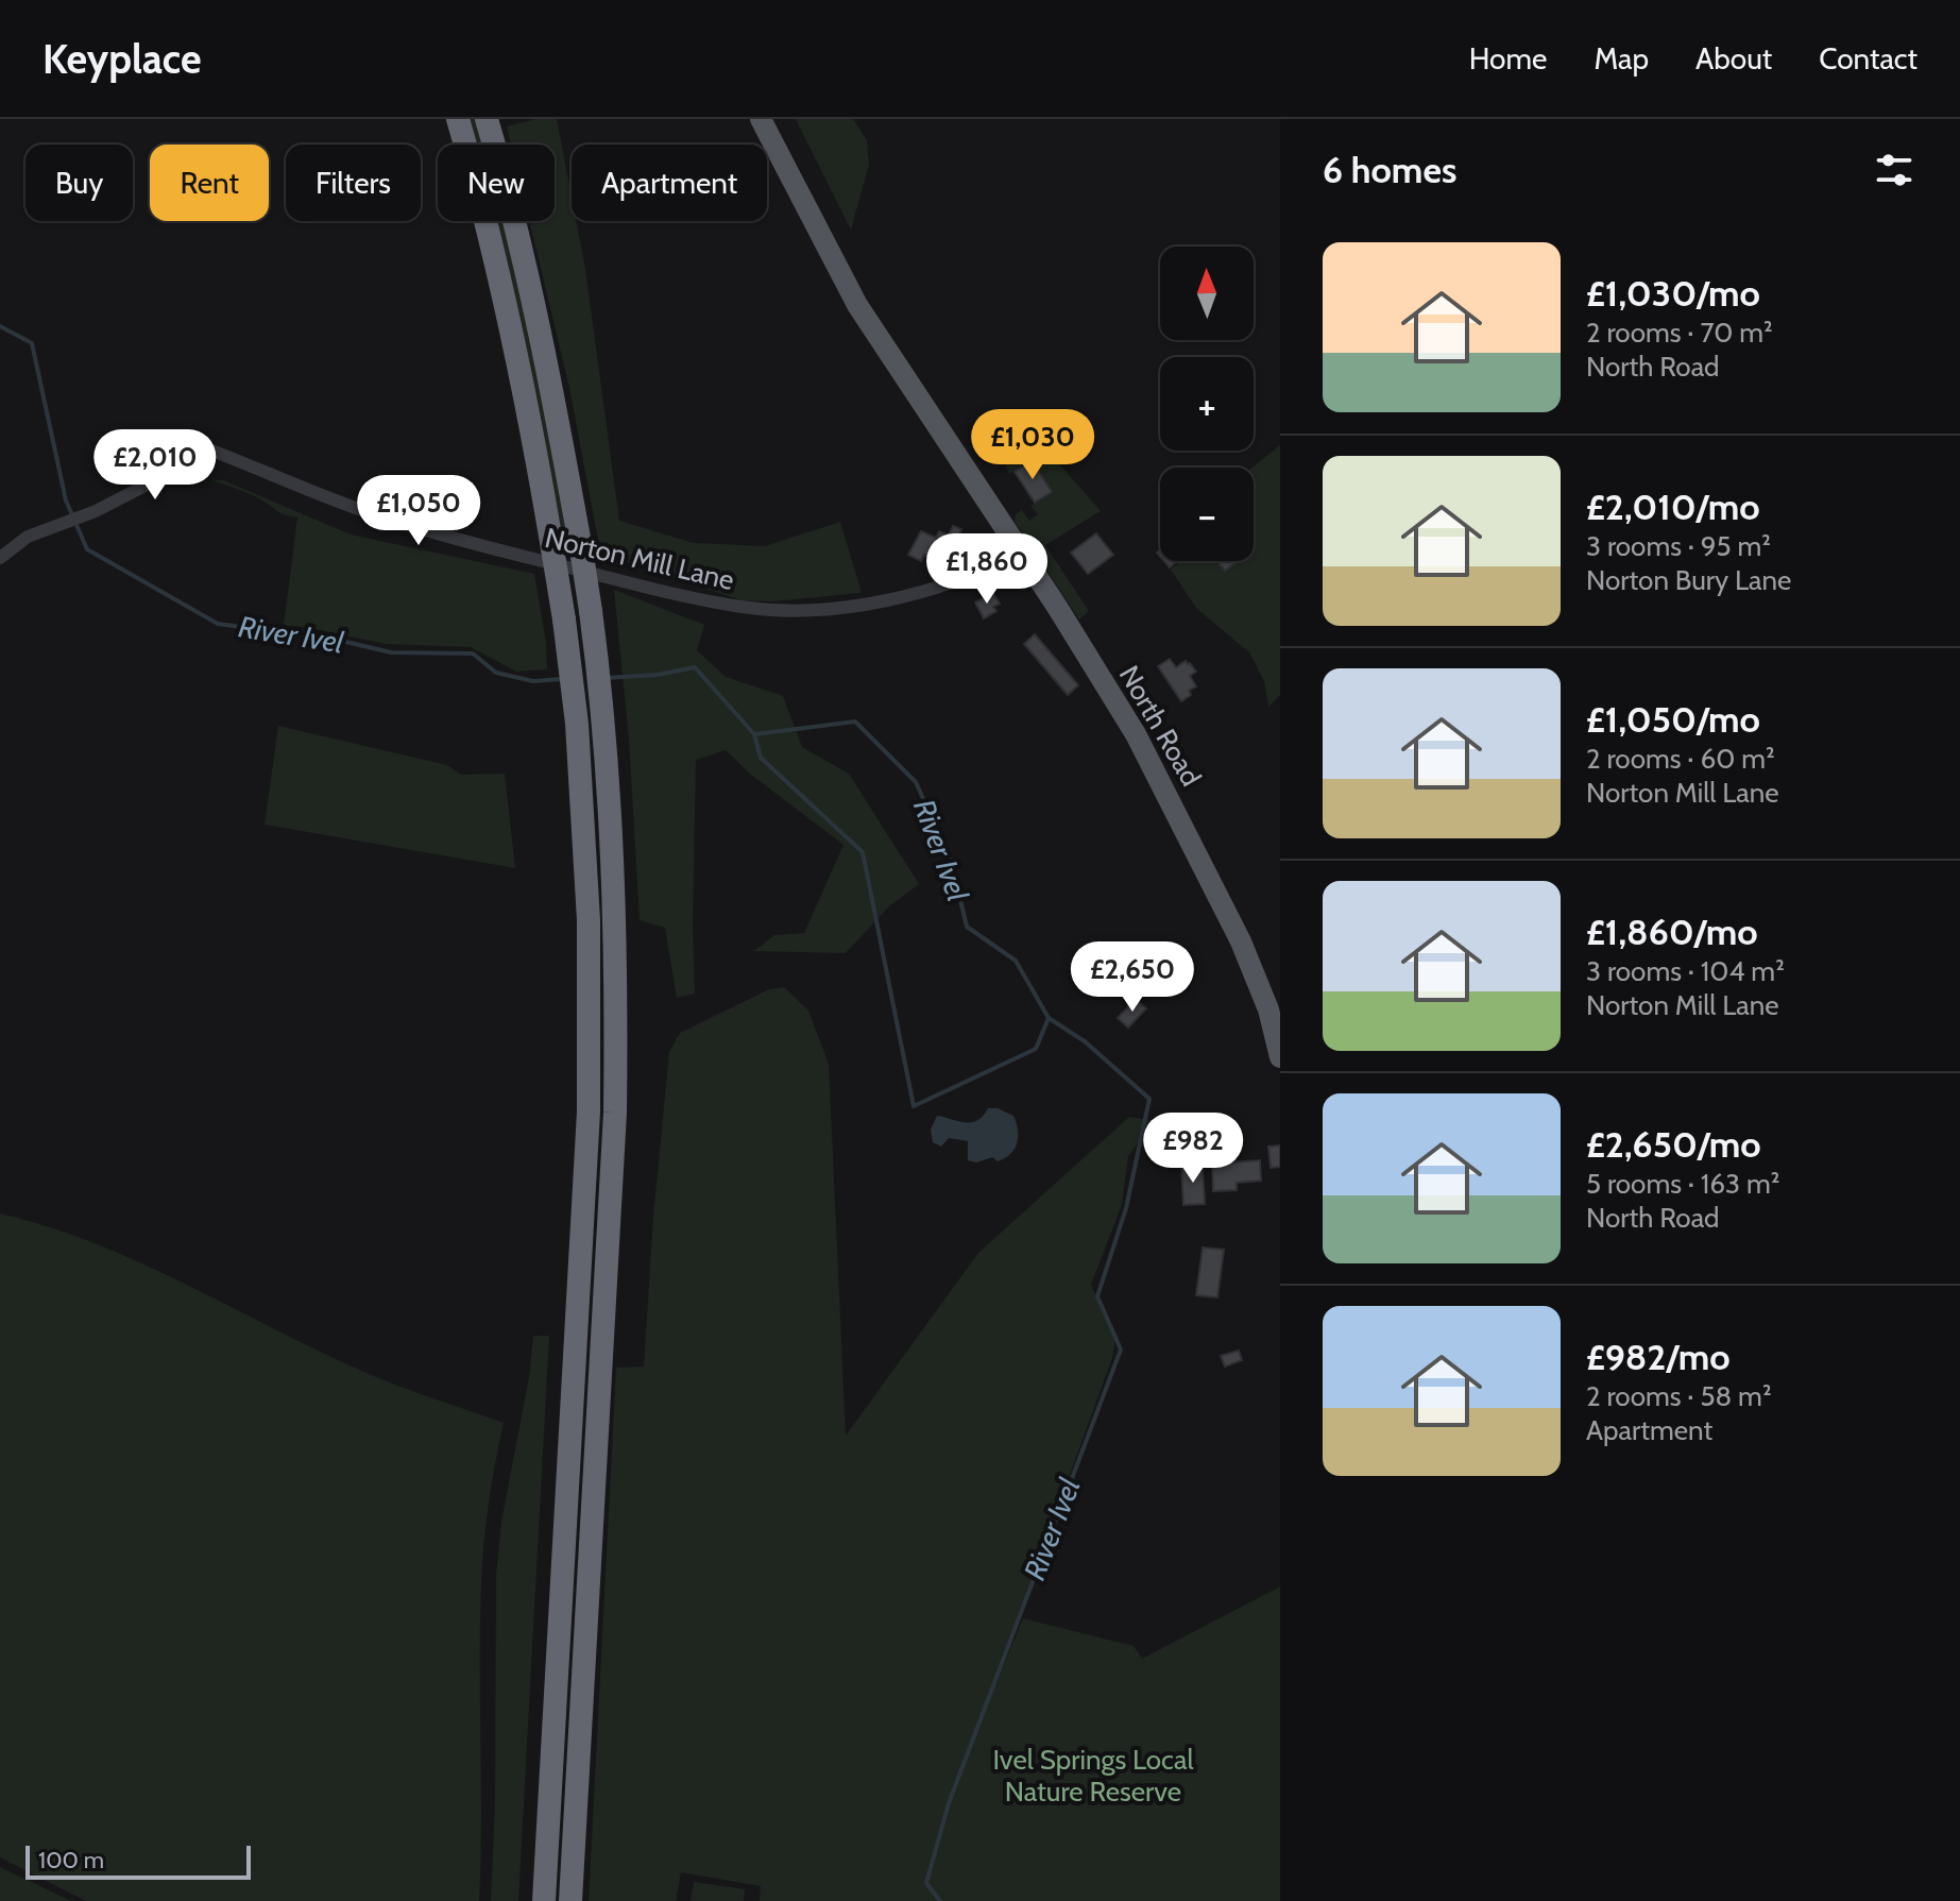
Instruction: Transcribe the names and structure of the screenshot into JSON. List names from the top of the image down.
{
  "streets": {
    "main road": ["North Road"],
    "street": ["Norton Mill Lane"]
  },
  "crossings": [
    ["Norton Mill Lane", "North Road"]
  ],
  "water": ["River Ivel"],
  "parks": ["Ivel Springs Local Nature Reserve"],
  "scale_bar": "100 m",
  "north": "top",
  "page": {
    "header": "Keyplace",
    "nav": [
      "Home",
      "Map",
      "About",
      "Contact"
    ],
    "heading": "6 homes",
    "chip": [
      "Buy",
      "Rent",
      "Filters",
      "New",
      "Apartment"
    ],
    "list": [
      {
        "name": "£1,030/mo",
        "note": "2 rooms · 70 m² · North Road"
      },
      {
        "name": "£2,010/mo",
        "note": "3 rooms · 95 m² · Norton Bury Lane"
      },
      {
        "name": "£1,050/mo",
        "note": "2 rooms · 60 m² · Norton Mill Lane"
      },
      {
        "name": "£1,860/mo",
        "note": "3 rooms · 104 m² · Norton Mill Lane"
      },
      {
        "name": "£2,650/mo",
        "note": "5 rooms · 163 m² · North Road"
      },
      {
        "name": "£982/mo",
        "note": "2 rooms · 58 m² · Apartment"
      }
    ],
    "map_buttons": ["+", "−"],
    "price": [
      "£1,030",
      "£2,010",
      "£1,050",
      "£1,860",
      "£2,650",
      "£982"
    ],
    "scale": "100 m"
  }
}
